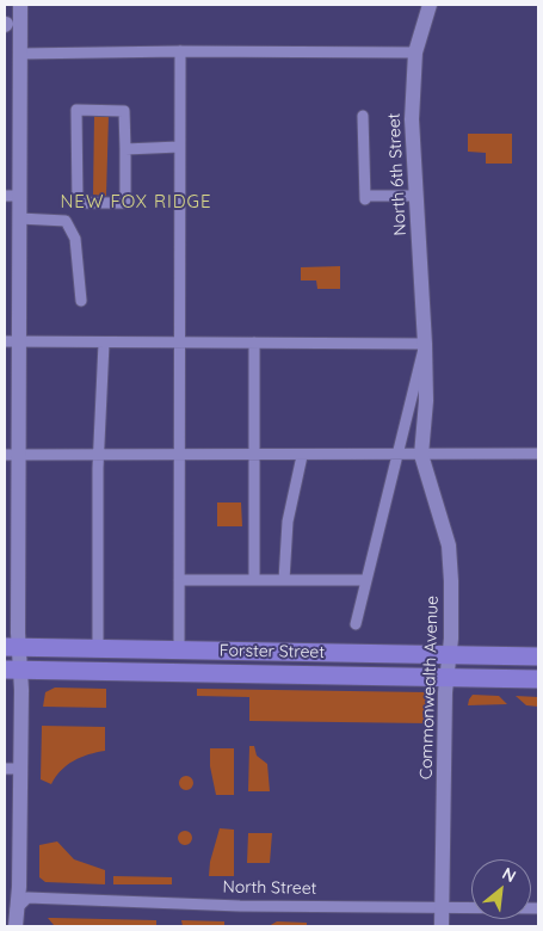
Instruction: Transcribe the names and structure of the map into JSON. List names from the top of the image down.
{
  "streets": {
    "main road": ["North 6th Street", "Forster Street", "Commonwealth Avenue"],
    "street": ["North Street"]
  },
  "crossings": [
    ["North 6th Street", "Commonwealth Avenue"],
    ["Forster Street", "Commonwealth Avenue"],
    ["Commonwealth Avenue", "North Street"]
  ],
  "districts": ["NEW FOX RIDGE"],
  "north": "top right"
}
